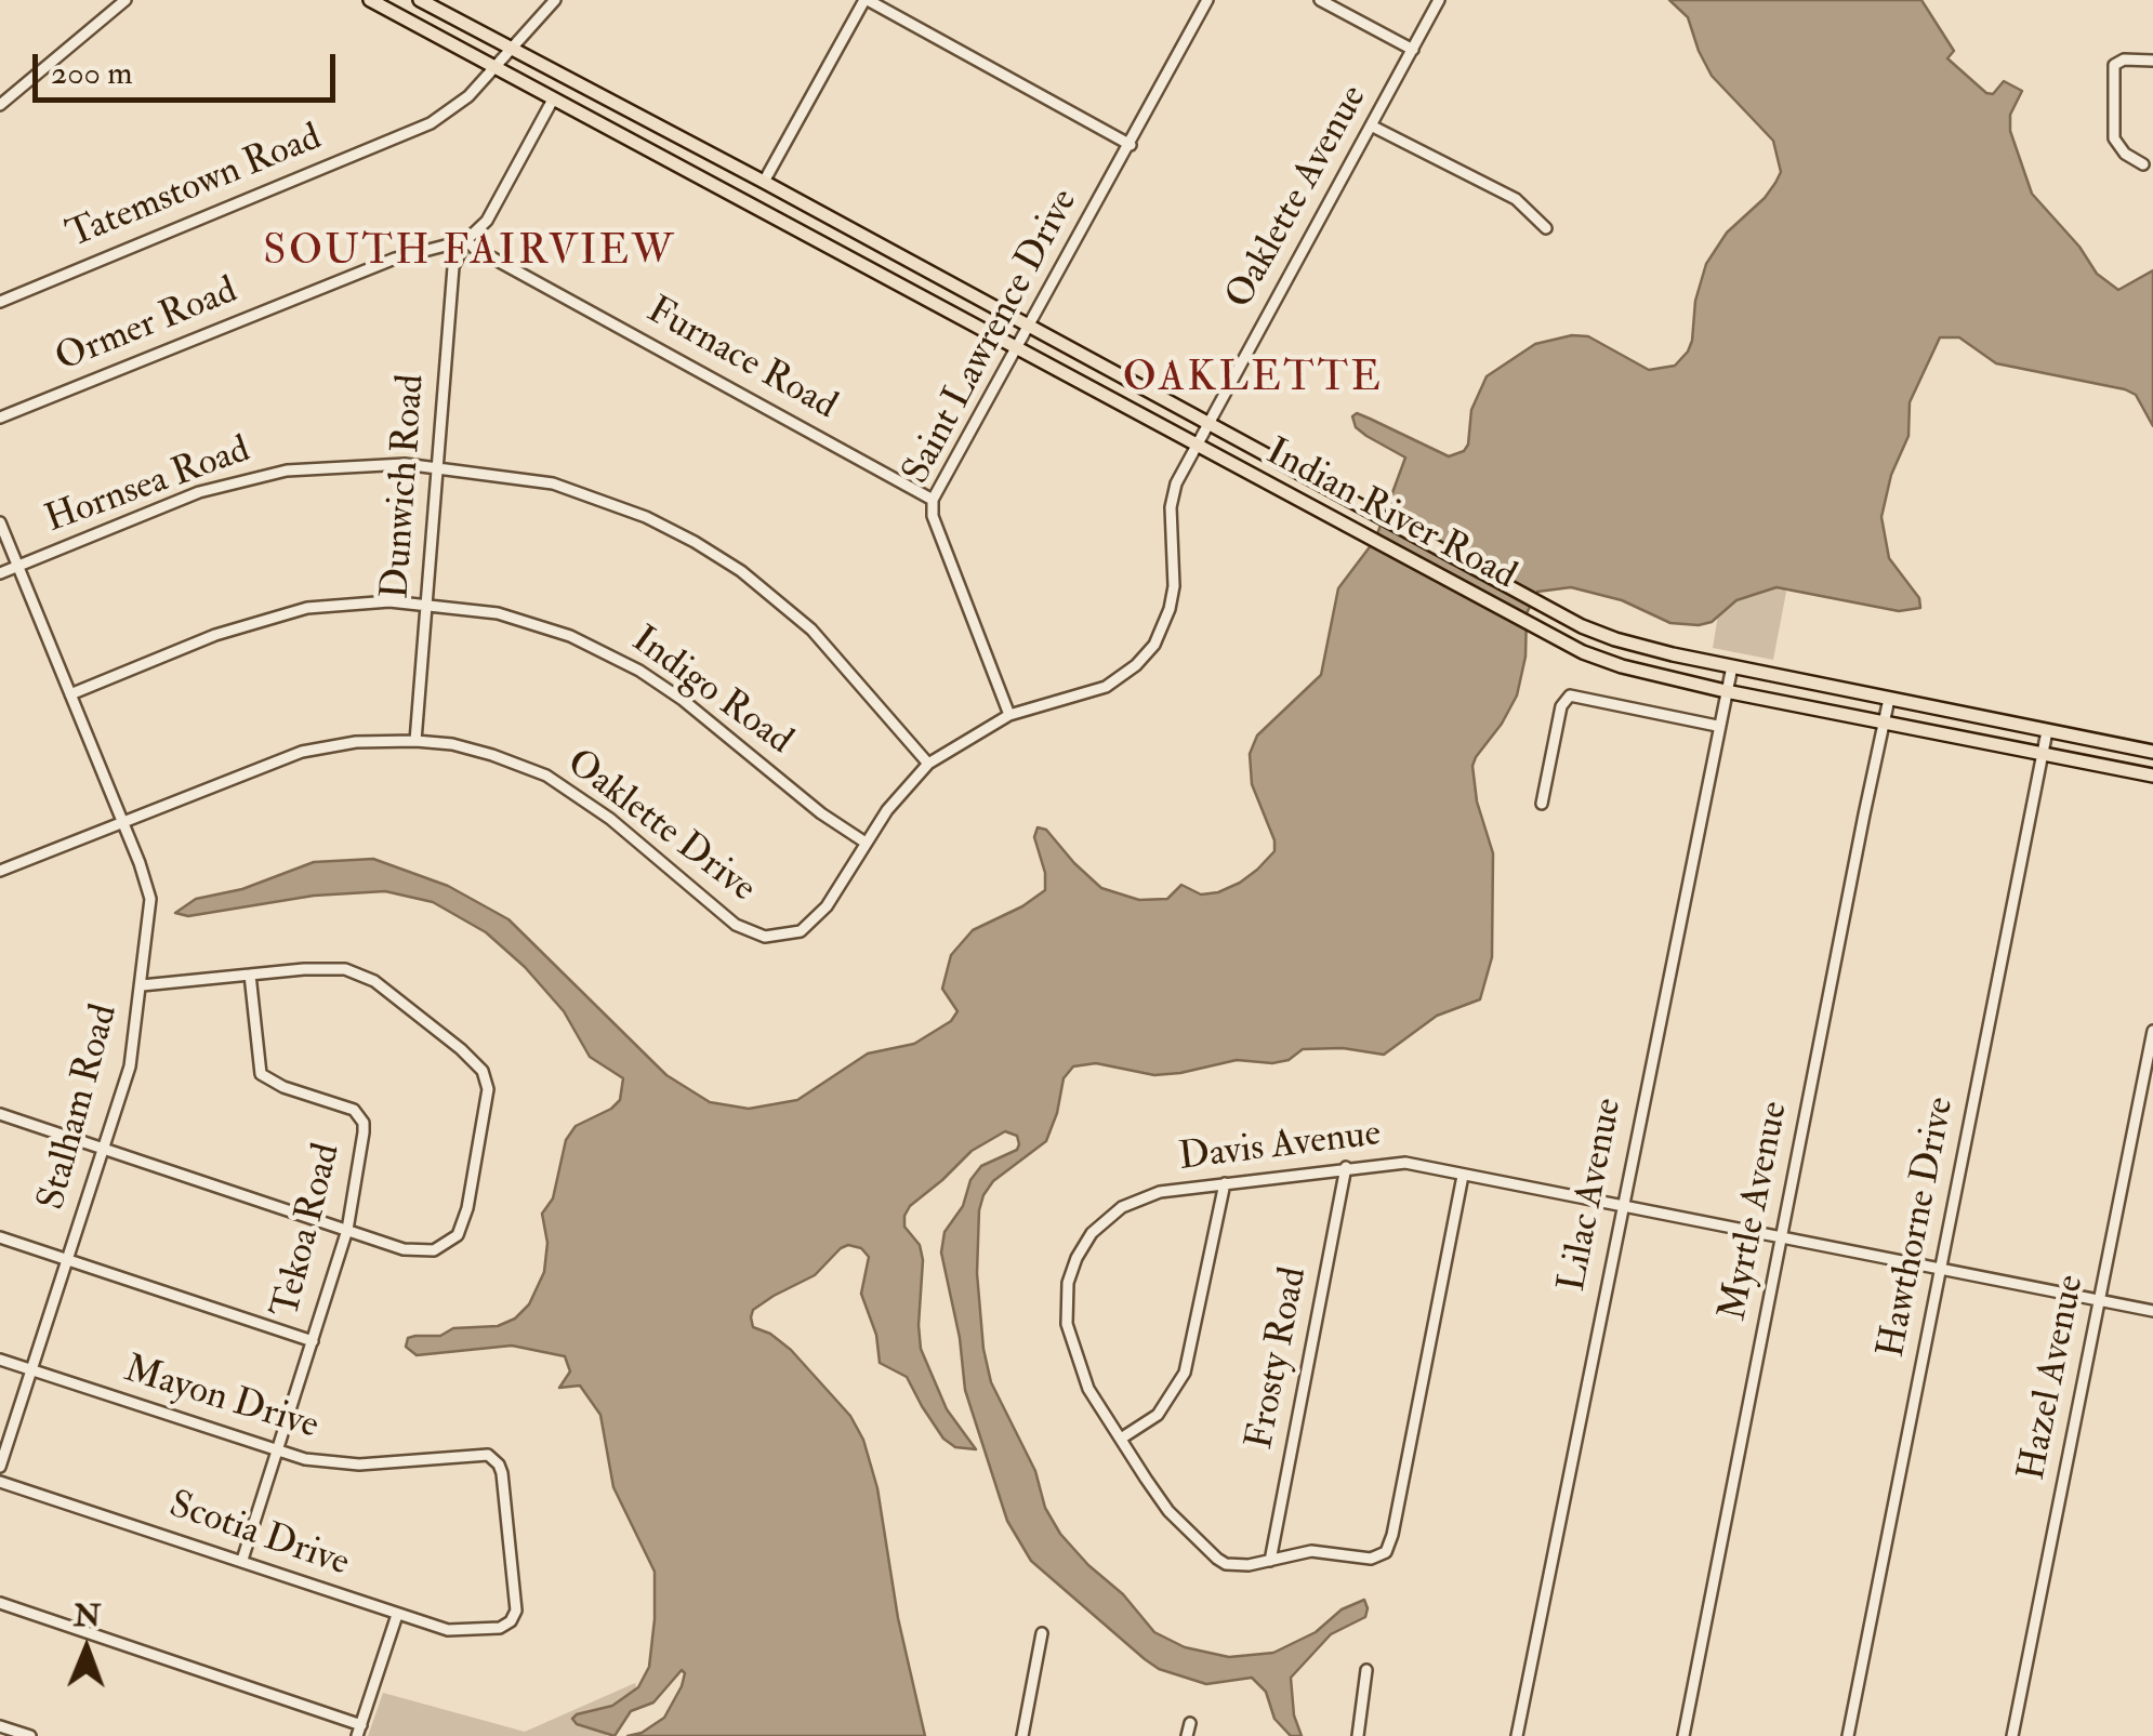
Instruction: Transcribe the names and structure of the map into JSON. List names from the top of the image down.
{
  "streets": {
    "main road": ["Indian River Road"],
    "street": [
      "Tatemstown Road",
      "Oaklette Avenue",
      "Ormer Road",
      "Saint Lawrence Drive",
      "Furnace Road",
      "Hornsea Road",
      "Dunwich Road",
      "Indigo Road",
      "Oaklette Drive",
      "Stalham Road",
      "Davis Avenue",
      "Lilac Avenue",
      "Myrtle Avenue",
      "Hawthorne Drive",
      "Tekoa Road",
      "Frosty Road",
      "Hazel Avenue",
      "Mayon Drive",
      "Scotia Drive"
    ]
  },
  "crossings": [
    ["Tatemstown Road", "Indian River Road"],
    ["Oaklette Avenue", "Indian River Road"],
    ["Oaklette Avenue", "Oaklette Drive"],
    ["Ormer Road", "Furnace Road"],
    ["Ormer Road", "Dunwich Road"],
    ["Saint Lawrence Drive", "Furnace Road"],
    ["Saint Lawrence Drive", "Indian River Road"],
    ["Saint Lawrence Drive", "Oaklette Drive"],
    ["Furnace Road", "Dunwich Road"],
    ["Hornsea Road", "Dunwich Road"],
    ["Hornsea Road", "Oaklette Drive"],
    ["Hornsea Road", "Stalham Road"],
    ["Dunwich Road", "Indigo Road"],
    ["Dunwich Road", "Oaklette Drive"],
    ["Indian River Road", "Oaklette Drive"],
    ["Indian River Road", "Lilac Avenue"],
    ["Indian River Road", "Myrtle Avenue"],
    ["Indian River Road", "Hawthorne Drive"],
    ["Indigo Road", "Oaklette Drive"],
    ["Indigo Road", "Stalham Road"],
    ["Oaklette Drive", "Stalham Road"],
    ["Stalham Road", "Mayon Drive"],
    ["Davis Avenue", "Lilac Avenue"],
    ["Davis Avenue", "Myrtle Avenue"],
    ["Davis Avenue", "Hawthorne Drive"],
    ["Davis Avenue", "Frosty Road"],
    ["Davis Avenue", "Hazel Avenue"],
    ["Tekoa Road", "Mayon Drive"],
    ["Tekoa Road", "Scotia Drive"],
    ["Mayon Drive", "Scotia Drive"]
  ],
  "districts": ["SOUTH FAIRVIEW", "OAKLETTE"],
  "scale_bar": "200 m",
  "north": "top"
}
